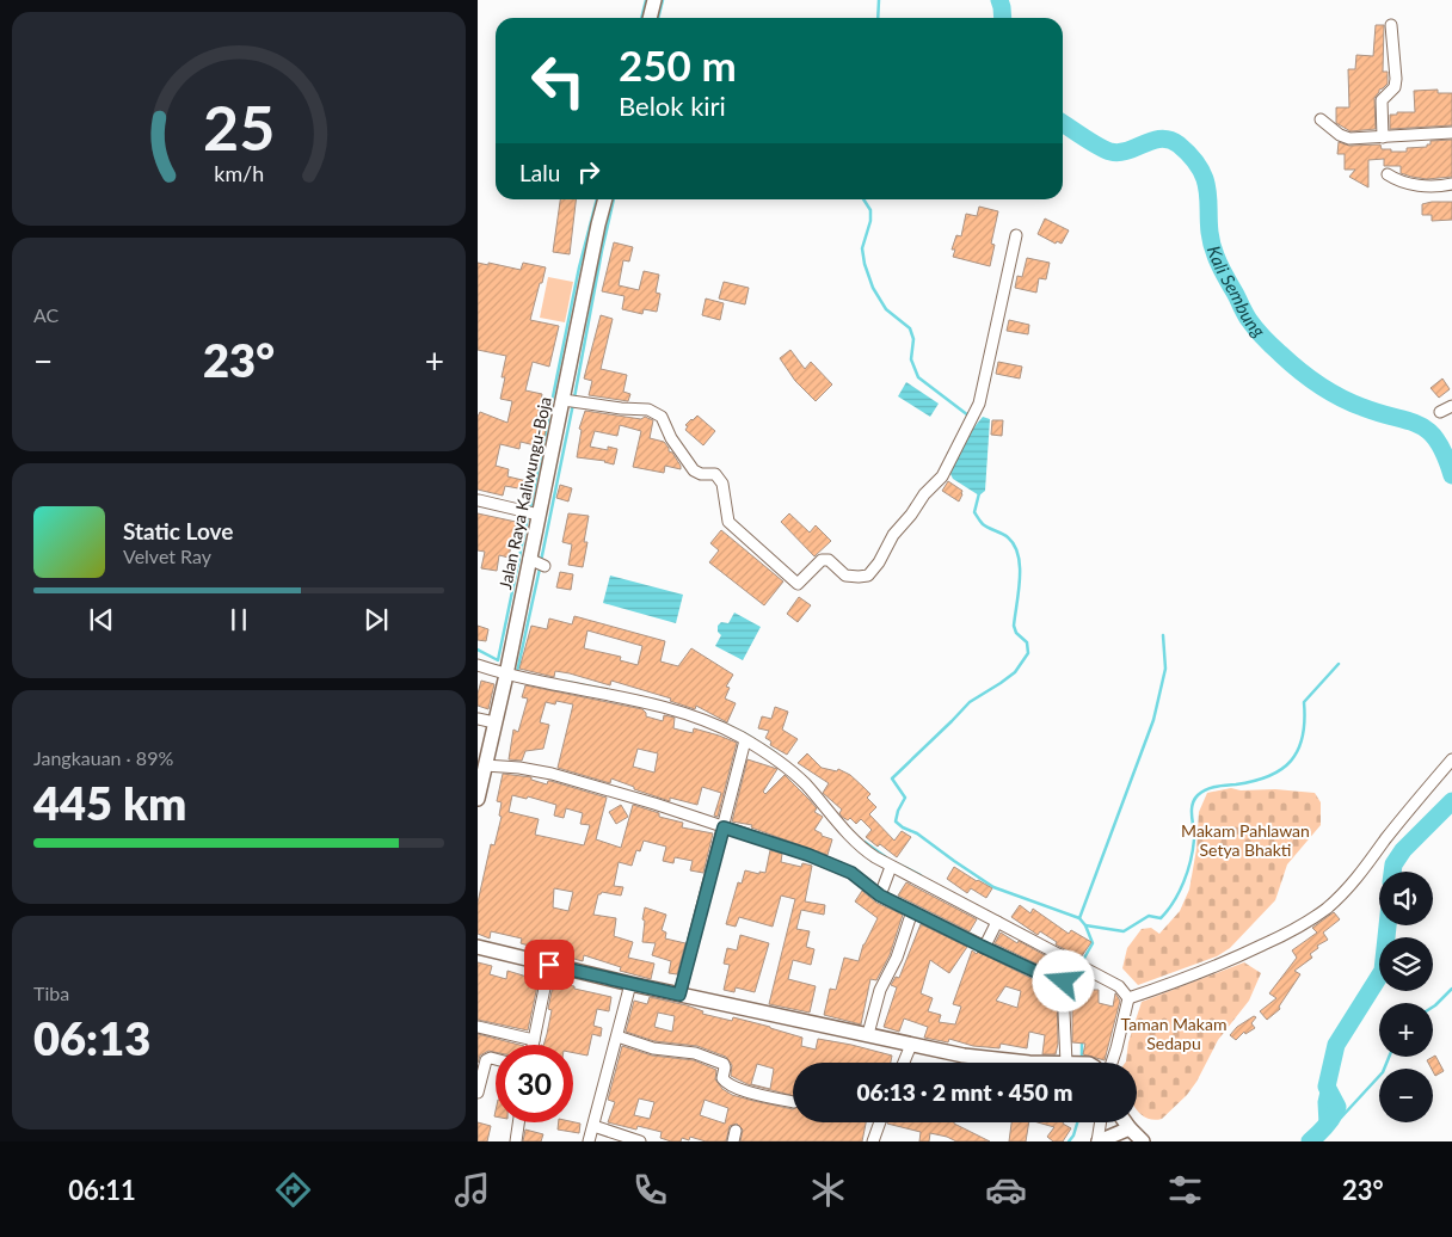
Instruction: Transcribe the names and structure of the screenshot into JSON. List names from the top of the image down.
{
  "streets": {
    "main road": ["Jalan Raya Kaliwungu-Boja"]
  },
  "water": ["Kali Sembung"],
  "parks": ["Makam Pahlawan Setya Bhakti", "Taman Makam Sedapu"],
  "page": {
    "turn": ["250 m", "Belok kiri"],
    "then": "Lalu",
    "tile": [
      "AC",
      ["Jangkauan · 89%", "445 km"],
      ["Tiba", "06:13"]
    ],
    "heat": ["−", "23°", "+"],
    "song": ["Static Love", "Velvet Ray"],
    "map_buttons": ["+", "−"],
    "limit": "30",
    "trip": "06:13 · 2 mnt · 450 m",
    "tabs": ["06:11", "23°"],
    "gauge": ["25", "km/h"]
  }
}
